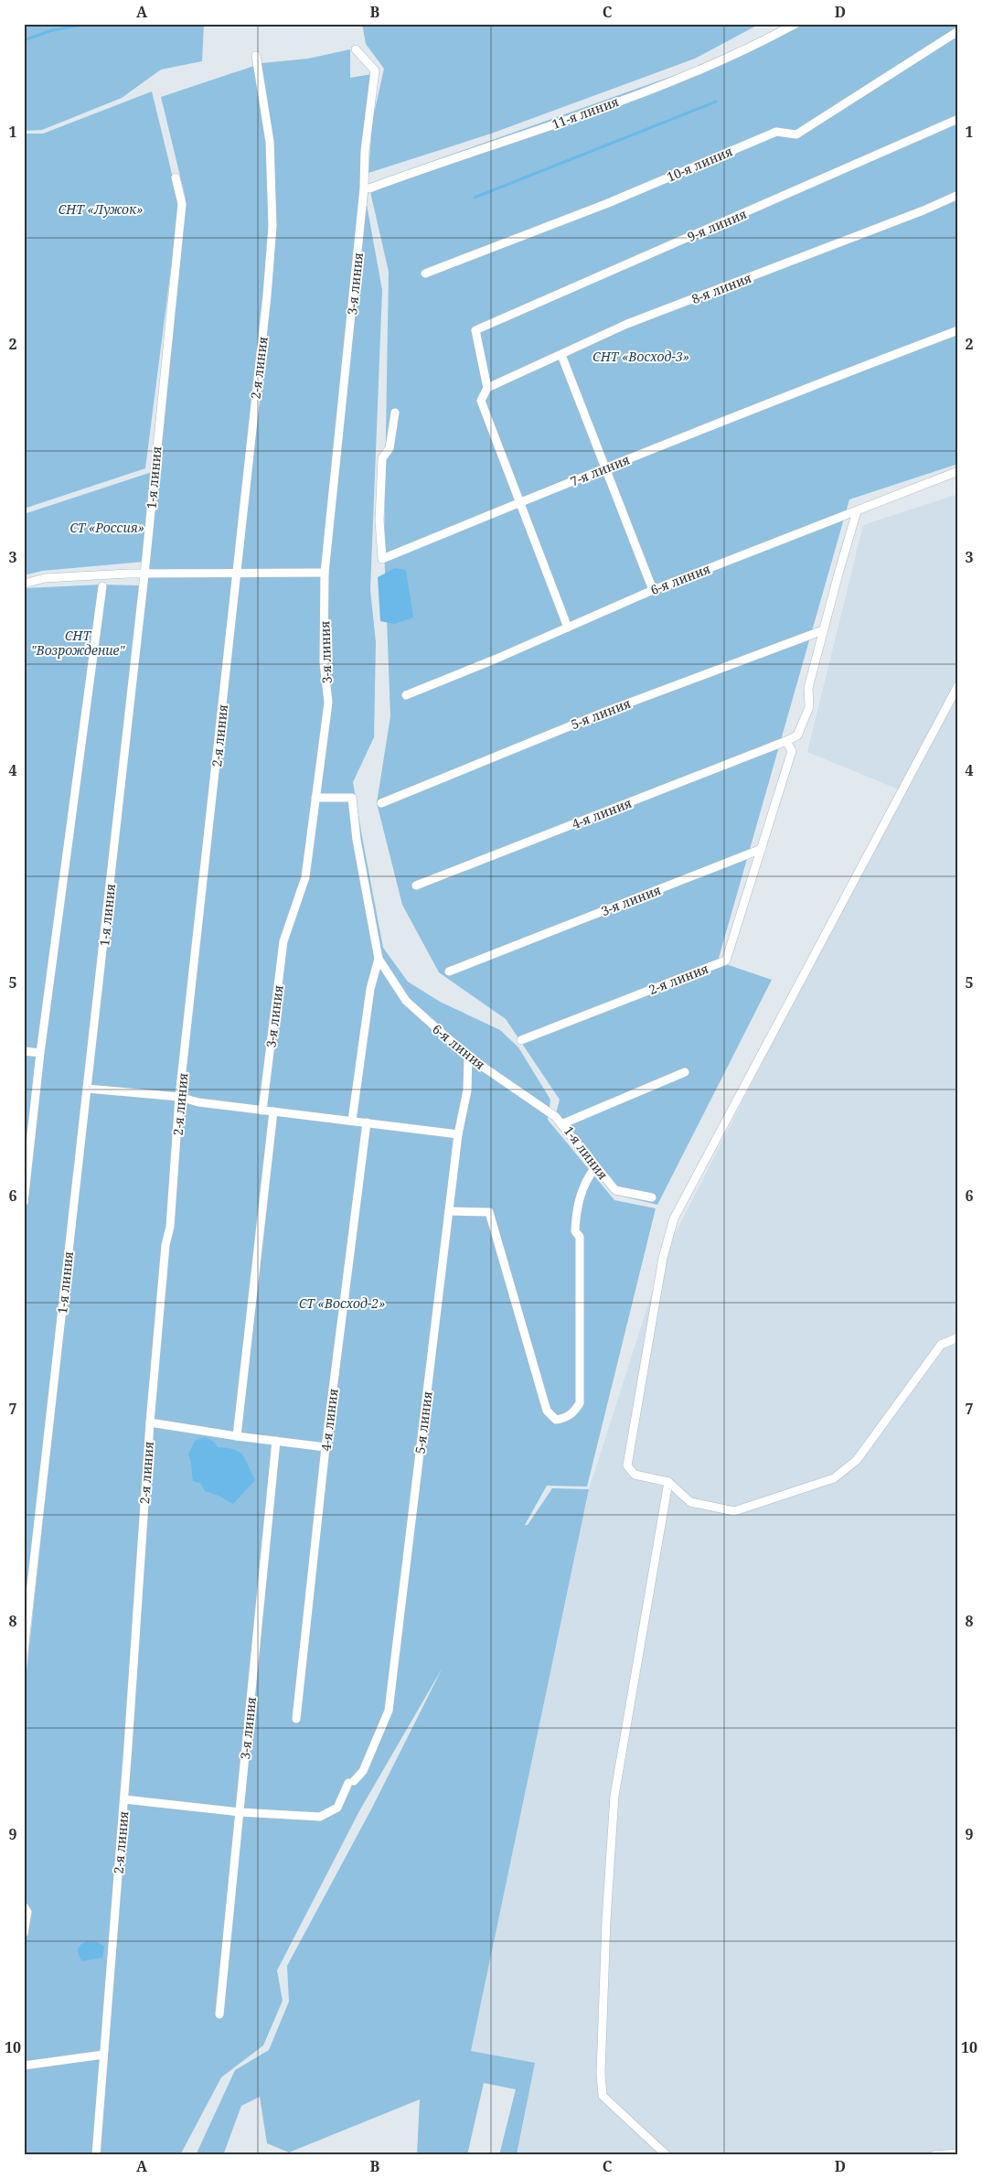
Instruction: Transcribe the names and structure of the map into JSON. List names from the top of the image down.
{
  "streets": {
    "street": [
      "11-я линия",
      "10-я линия",
      "9-я линия",
      "3-я линия",
      "8-я линия",
      "2-я линия",
      "7-я линия",
      "1-я линия",
      "6-я линия",
      "5-я линия",
      "4-я линия"
    ]
  },
  "crossings": [
    ["11-я линия", "3-я линия"],
    ["9-я линия", "8-я линия"],
    ["3-я линия", "2-я линия"],
    ["3-я линия", "5-я линия"],
    ["2-я линия", "5-я линия"],
    ["1-я линия", "6-я линия"],
    ["6-я линия", "5-я линия"]
  ],
  "parks": [
    "СНТ «Лужок»",
    "СНТ «Восход-3»",
    "СТ «Россия»",
    "СНТ \"Возрождение\"",
    "СТ «Восход-2»"
  ],
  "grid": {
    "columns": [
      "A",
      "B",
      "C",
      "D"
    ],
    "rows": [
      "1",
      "2",
      "3",
      "4",
      "5",
      "6",
      "7",
      "8",
      "9",
      "10"
    ]
  }
}
